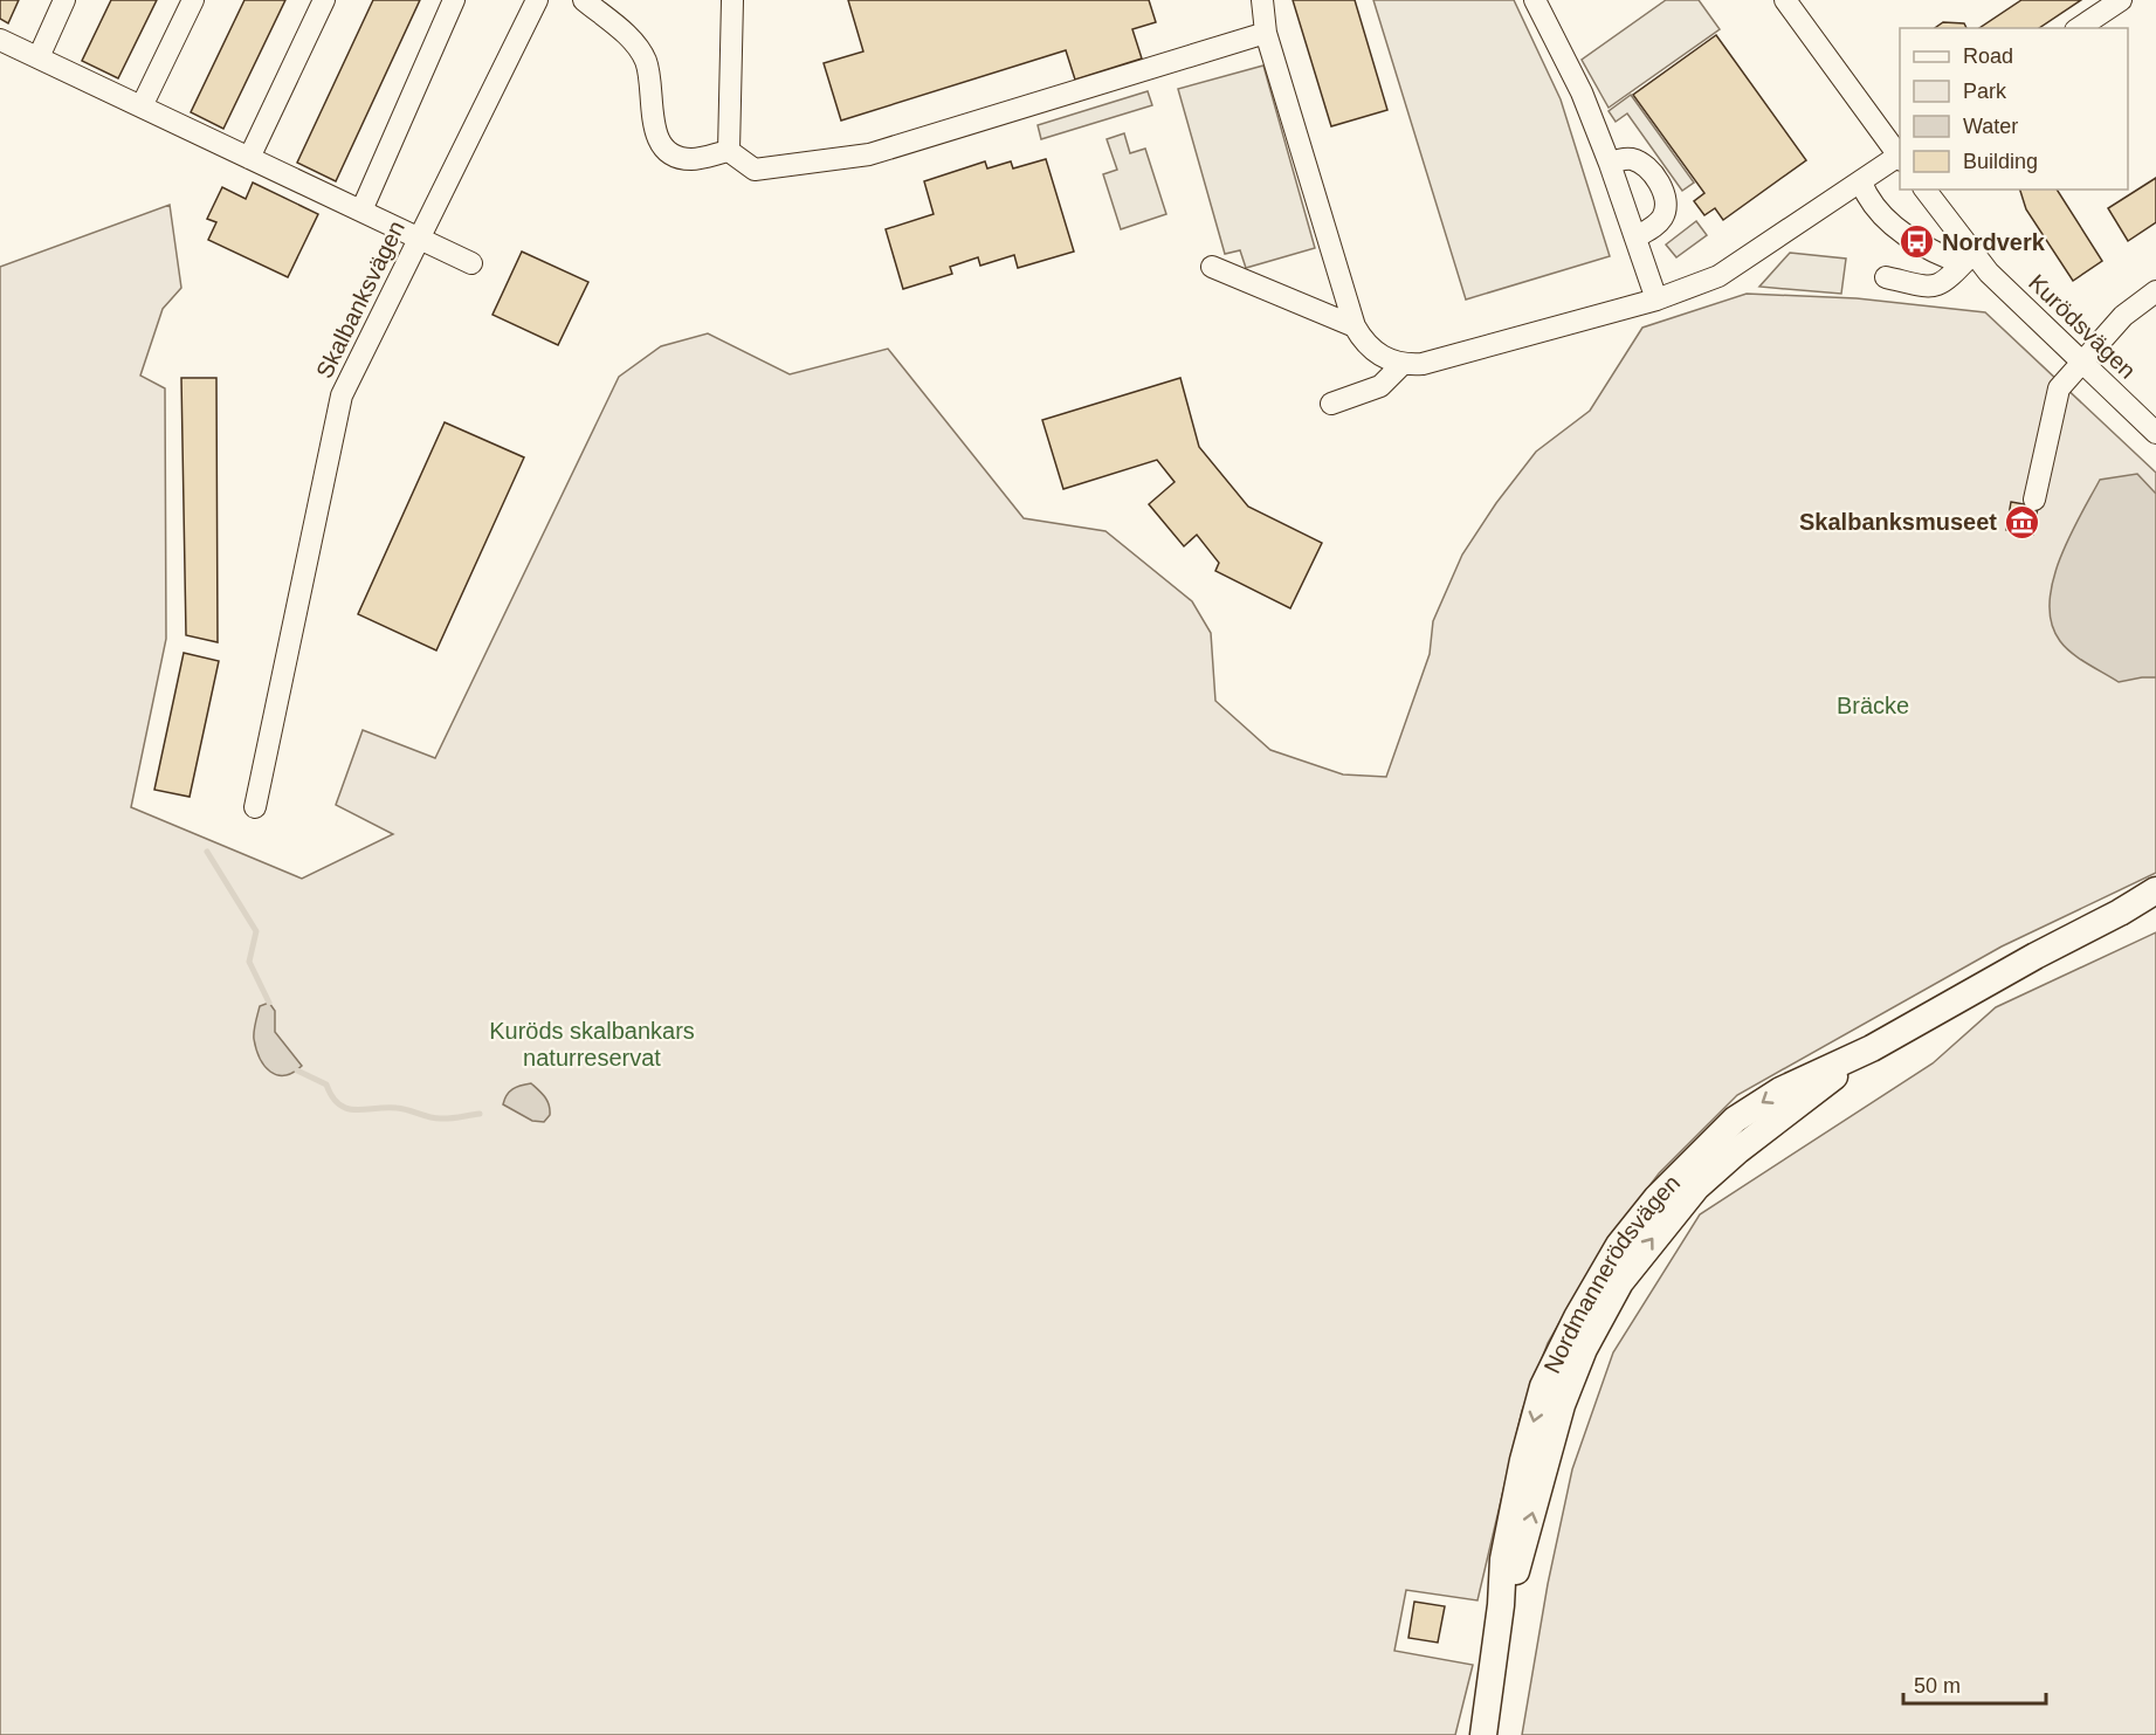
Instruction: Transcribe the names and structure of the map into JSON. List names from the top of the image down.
{
  "streets": {
    "main road": ["Nordmannerödsvägen"],
    "street": ["Skalbanksvägen", "Kurödsvägen"]
  },
  "parks": ["Bräcke", "Kuröds skalbankars naturreservat"],
  "places": {
    "bus stop": ["Nordverk"],
    "museum": ["Skalbanksmuseet"]
  },
  "legend": [
    "Road",
    "Park",
    "Water",
    "Building"
  ],
  "scale_bar": "50 m"
}
